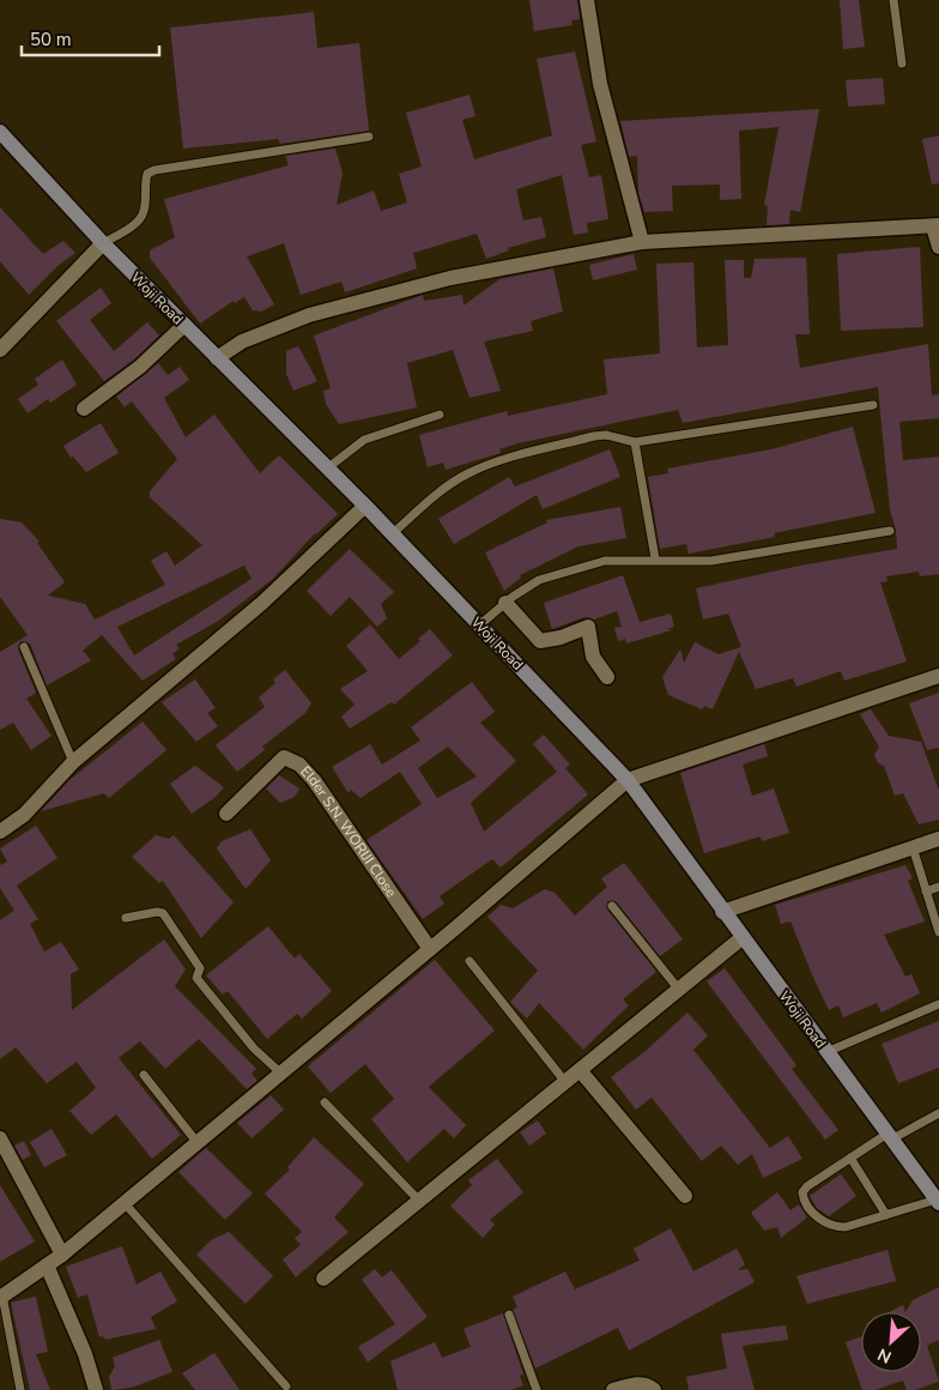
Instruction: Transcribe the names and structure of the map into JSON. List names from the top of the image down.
{
  "streets": {
    "main road": ["Woji Road"],
    "street": ["Elder S.N. WORIJI Close"]
  },
  "scale_bar": "50 m",
  "north": "bottom left"
}
